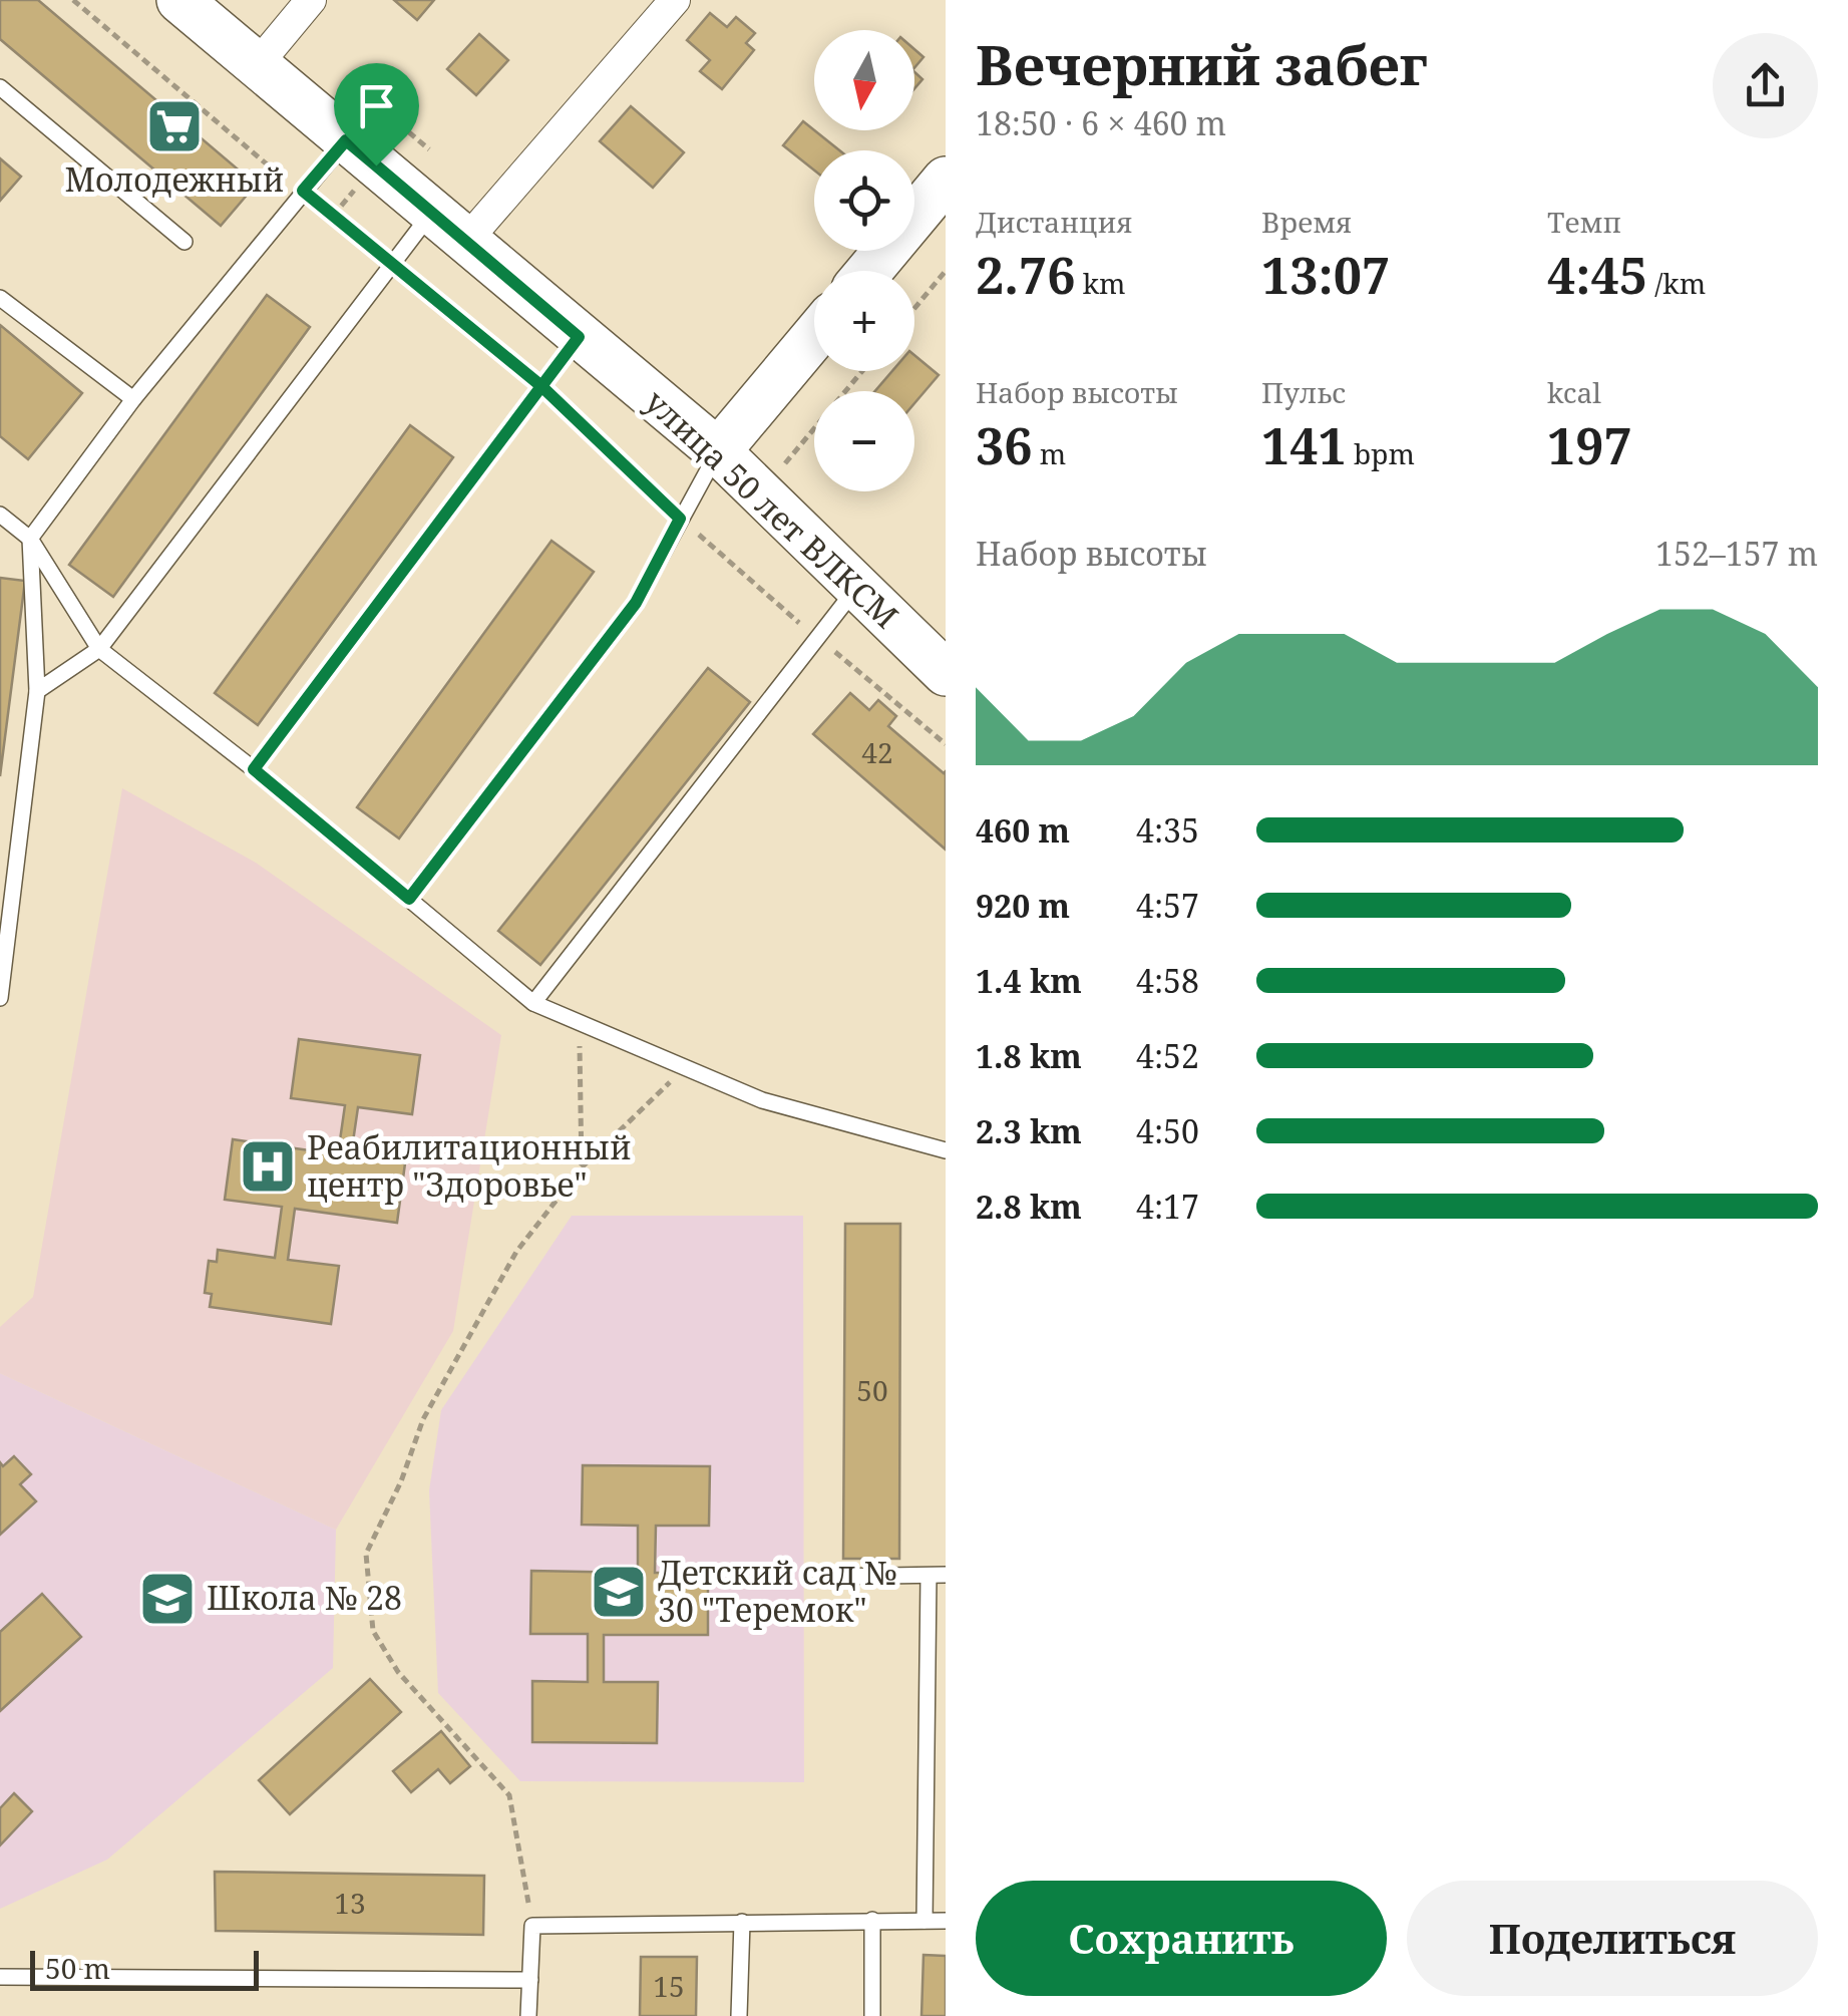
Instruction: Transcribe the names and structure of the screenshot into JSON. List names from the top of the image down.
{
  "streets": {
    "main road": ["улица 50 лет ВЛКСМ"]
  },
  "places": {
    "supermarket": ["Молодежный"],
    "hospital": ["Реабилитационный центр \"Здоровье\""],
    "school or university": ["Детский сад № 30 \"Теремок\"", "Школа № 28"]
  },
  "house_numbers": [
    "42",
    "50",
    "13",
    "15"
  ],
  "scale_bar": "50 m",
  "north": "bottom",
  "page": {
    "heading": ["Вечерний забег", "18:50 · 6 × 460 m"],
    "map_buttons": ["+", "−"],
    "stats": [
      ["Дистанция", "2.76 km"],
      ["Время", "13:07"],
      ["Темп", "4:45 /km"],
      ["Набор высоты", "36 m"],
      ["Пульс", "141 bpm"],
      ["kcal", "197"]
    ],
    "chart": ["Набор высоты", "152–157 m"],
    "list": [
      {
        "name": "460 m",
        "note": "4:35"
      },
      {
        "name": "920 m",
        "note": "4:57"
      },
      {
        "name": "1.4 km",
        "note": "4:58"
      },
      {
        "name": "1.8 km",
        "note": "4:52"
      },
      {
        "name": "2.3 km",
        "note": "4:50"
      },
      {
        "name": "2.8 km",
        "note": "4:17"
      }
    ],
    "buttons": ["Сохранить", "Поделиться"],
    "scale": "50 m"
  }
}
